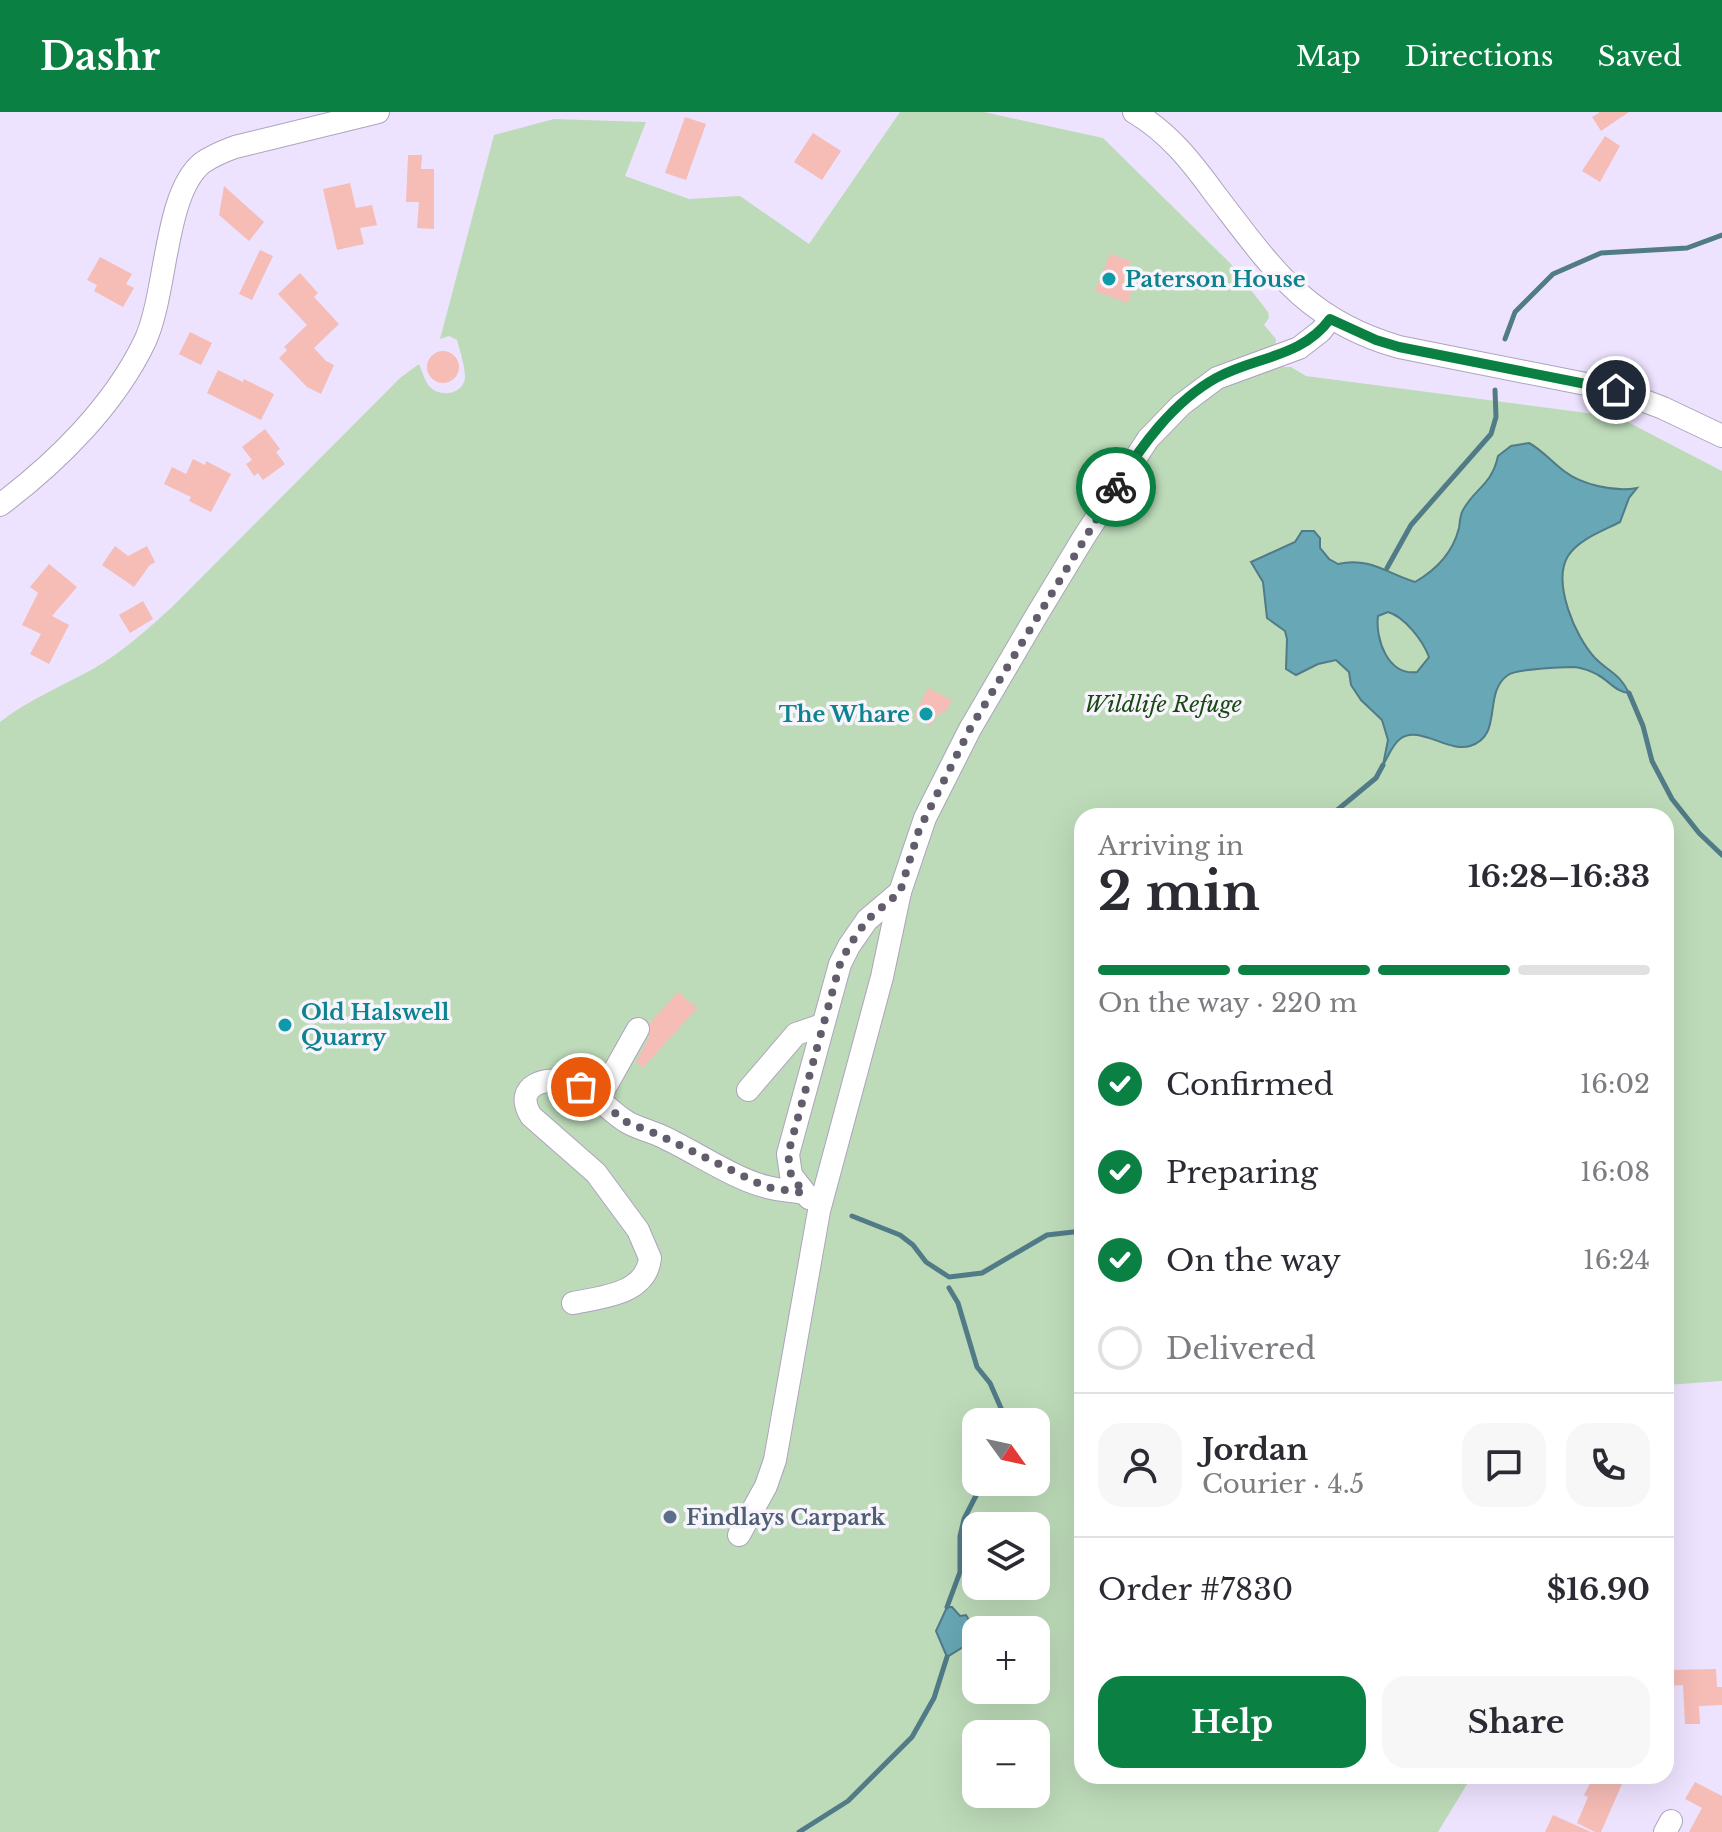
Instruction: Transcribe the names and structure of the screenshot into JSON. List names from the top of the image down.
{
  "parks": ["Wildlife Refuge"],
  "places": [
    "Paterson House",
    "The Whare",
    "Old Halswell Quarry",
    "Findlays Carpark"
  ],
  "north": "bottom right",
  "page": {
    "header": "Dashr",
    "nav": ["Map", "Directions", "Saved"],
    "heading": ["2 min", "Arriving in", "16:28–16:33"],
    "panel": [
      "Jordan",
      "Courier · 4.5",
      "Order #7830",
      "$16.90"
    ],
    "bar": "On the way · 220 m",
    "list": [
      ["Confirmed", "16:02"],
      ["Preparing", "16:08"],
      ["On the way", "16:24"],
      "Delivered"
    ],
    "map_buttons": ["+", "−"],
    "buttons": ["Help", "Share"]
  }
}
